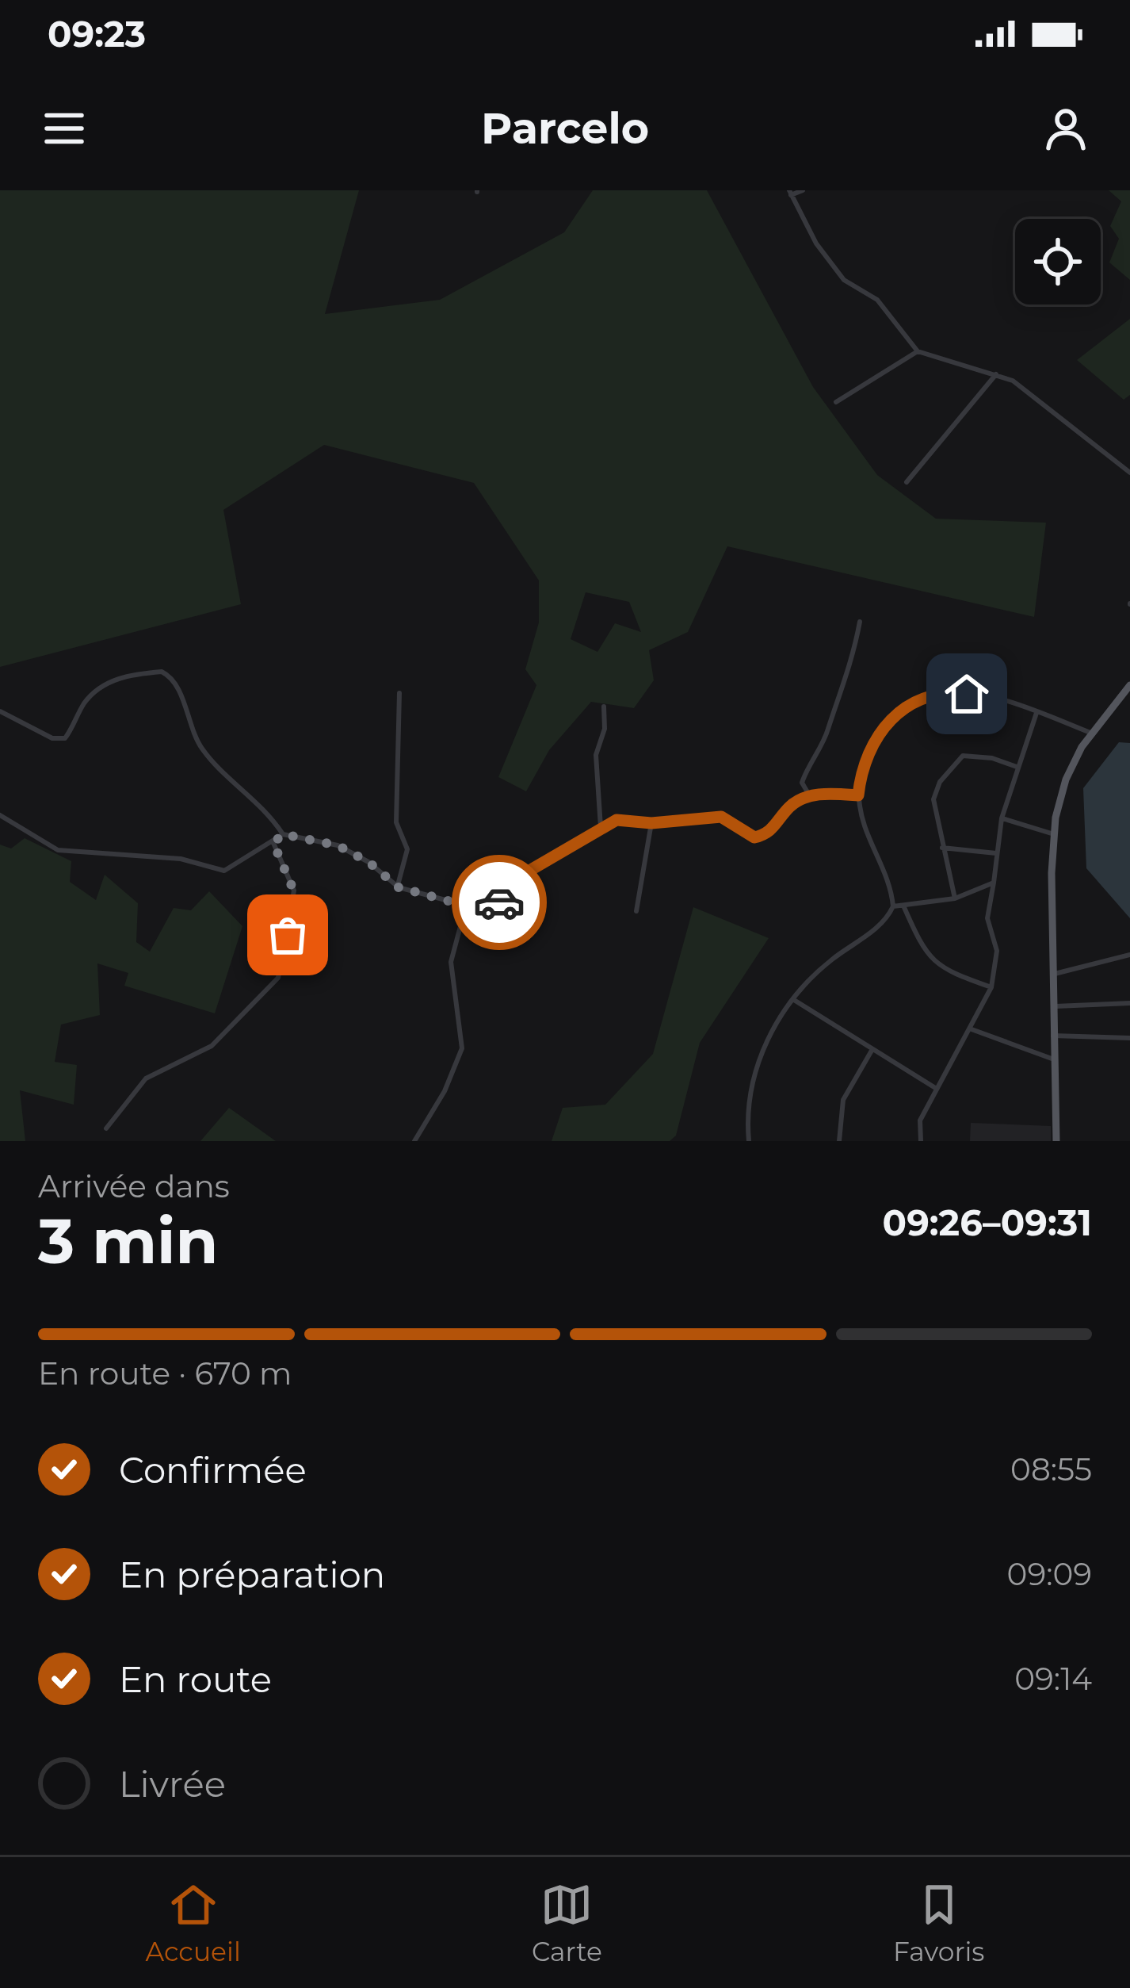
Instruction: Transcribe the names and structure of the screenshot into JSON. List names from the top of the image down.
{
  "page": {
    "status": "09:23",
    "header": "Parcelo",
    "heading": ["3 min", "Arrivée dans", "09:26–09:31"],
    "bar": "En route · 670 m",
    "list": [
      ["Confirmée", "08:55"],
      ["En préparation", "09:09"],
      ["En route", "09:14"],
      "Livrée"
    ],
    "tabs": ["Accueil", "Carte", "Favoris"]
  }
}
